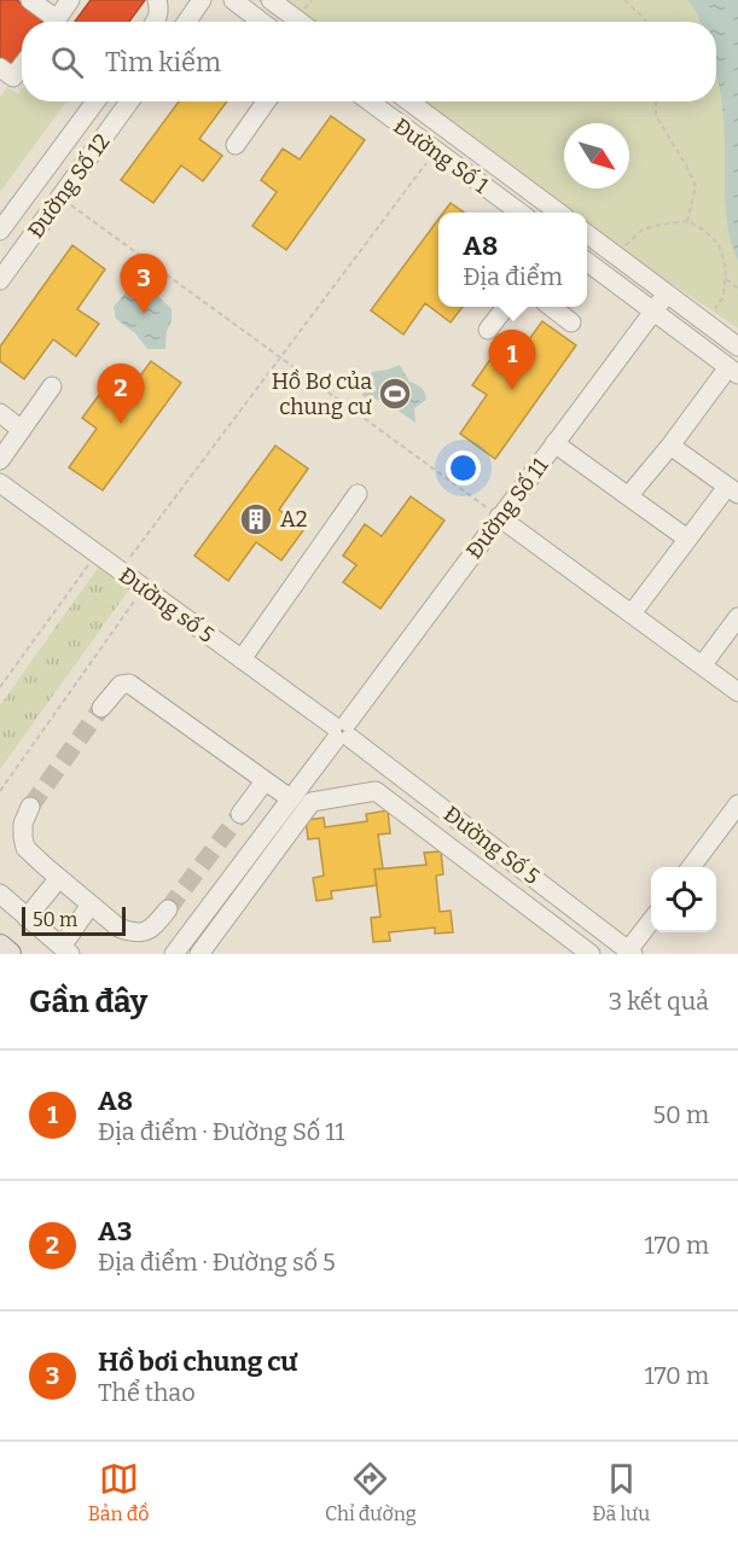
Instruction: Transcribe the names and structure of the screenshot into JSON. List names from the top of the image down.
{
  "streets": {
    "street": [
      "Đường Số 1",
      "Đường Số 12",
      "Đường Số 11",
      "Đường số 5",
      "Đường Số 5"
    ]
  },
  "crossings": [
    ["Đường Số 11", "Đường số 5"],
    ["Đường Số 11", "Đường Số 5"],
    ["Đường số 5", "Đường Số 5"]
  ],
  "places": {
    "sports": ["Hồ Bơ của chung cư"],
    "building": ["A2"]
  },
  "scale_bar": "50 m",
  "north": "bottom right",
  "page": {
    "search": "Tìm kiếm",
    "popup": ["A8", "Địa điểm"],
    "pins": ["3", "1", "2"],
    "scale": "50 m",
    "heading": ["Gần đây", "3 kết quả"],
    "list": [
      {
        "mark": "1",
        "name": "A8",
        "note": "Địa điểm · Đường Số 11",
        "value": "50 m"
      },
      {
        "mark": "2",
        "name": "A3",
        "note": "Địa điểm · Đường số 5",
        "value": "170 m"
      },
      {
        "mark": "3",
        "name": "Hồ bơi chung cư",
        "note": "Thể thao",
        "value": "170 m"
      }
    ],
    "nav": ["Bản đồ", "Chỉ đường", "Đã lưu"]
  }
}
